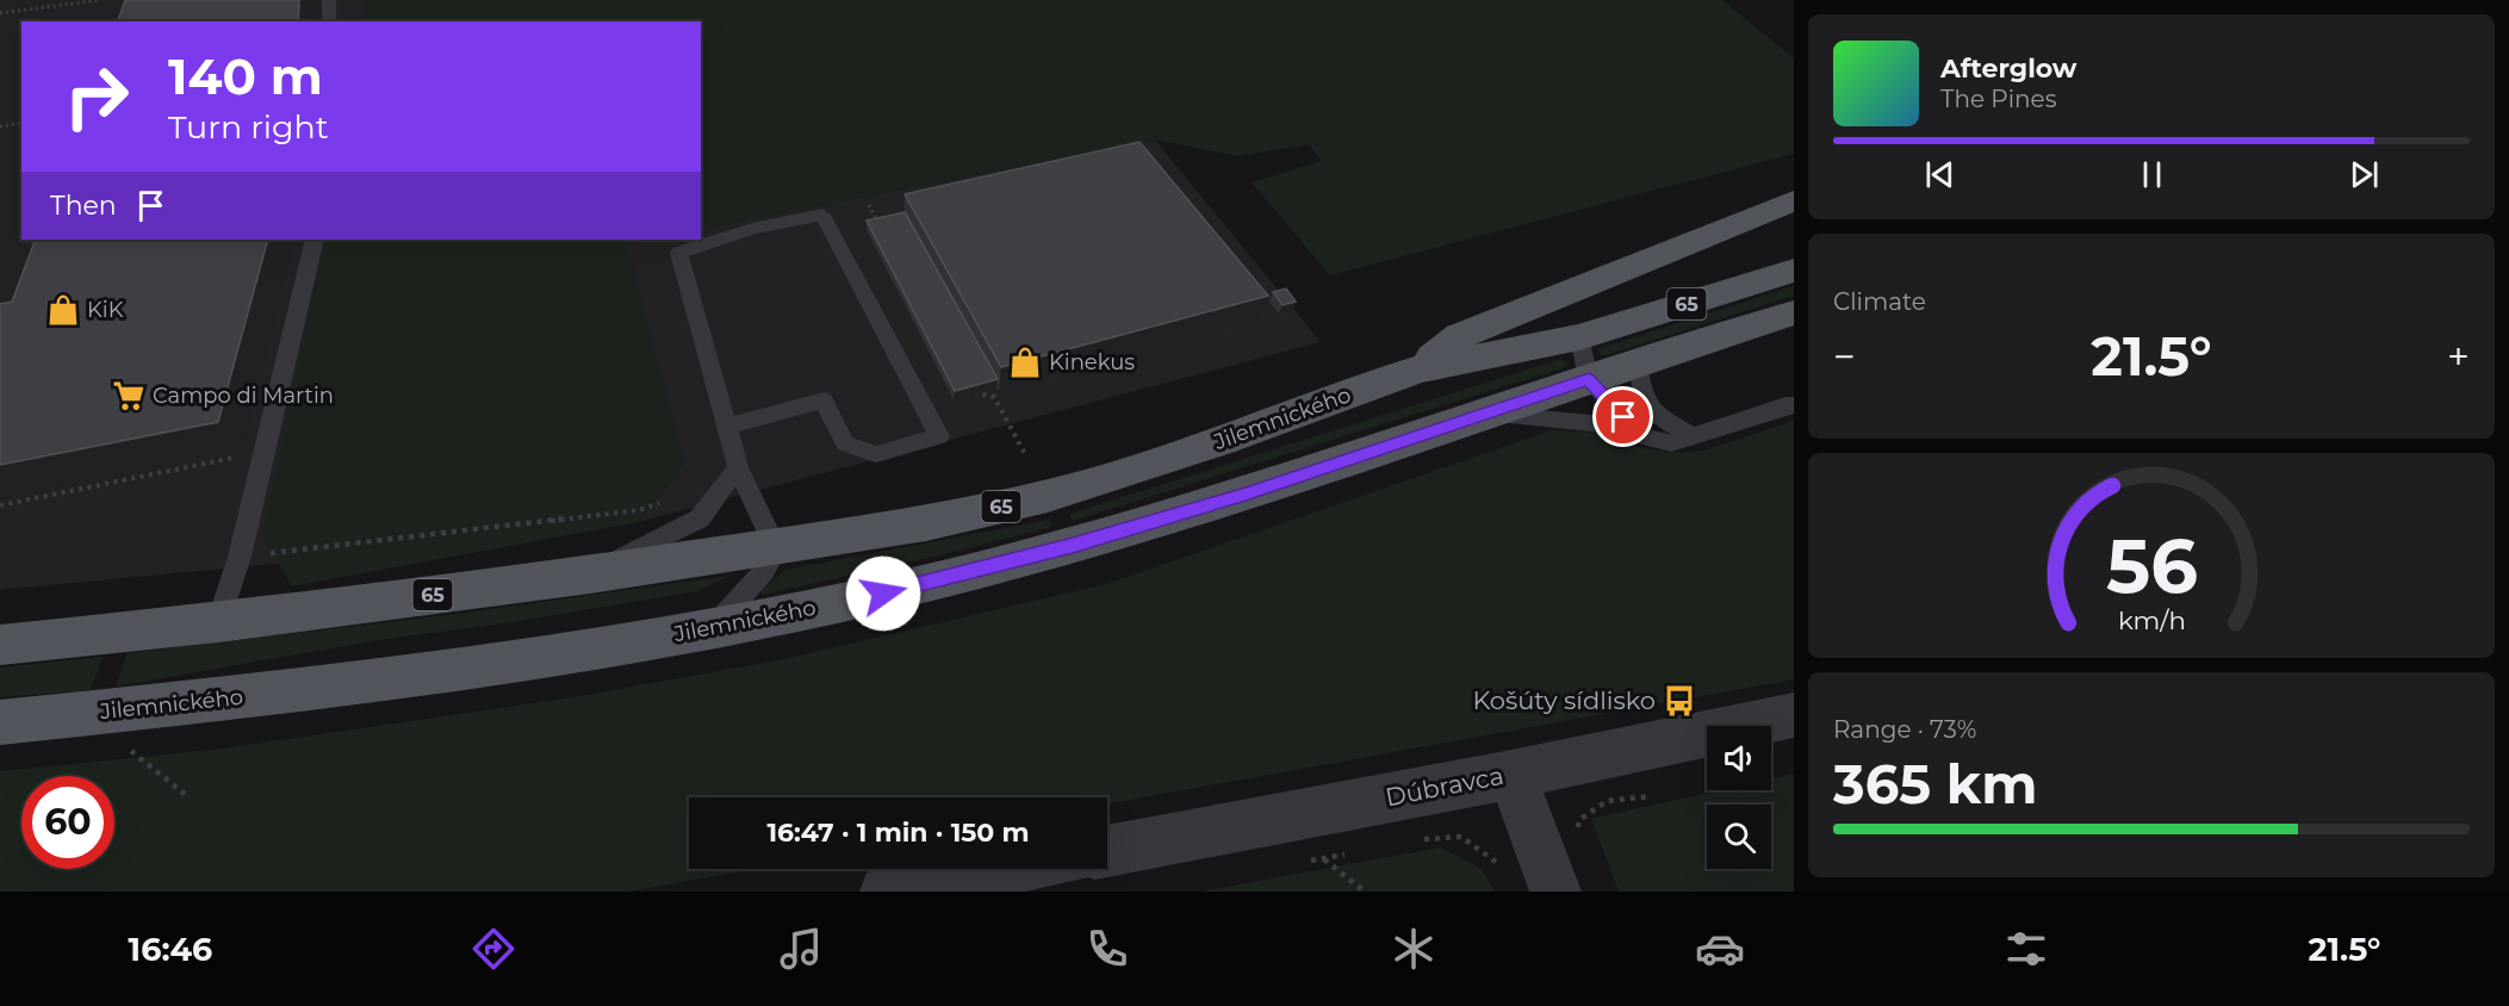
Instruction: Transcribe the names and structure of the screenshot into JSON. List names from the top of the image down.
{
  "streets": {
    "main road": ["65", "Jilemnického"],
    "street": ["Dúbravca"]
  },
  "places": {
    "shop": ["KiK", "Kinekus"],
    "supermarket": ["Campo di Martin"],
    "bus stop": ["Košúty sídlisko"]
  },
  "page": {
    "turn": ["140 m", "Turn right"],
    "song": ["Afterglow", "The Pines"],
    "then": "Then",
    "tile": [
      "Climate",
      ["Range · 73%", "365 km"]
    ],
    "heat": ["−", "21.5°", "+"],
    "limit": "60",
    "trip": "16:47 · 1 min · 150 m",
    "tabs": ["16:46", "21.5°"],
    "gauge": ["56", "km/h"]
  }
}
